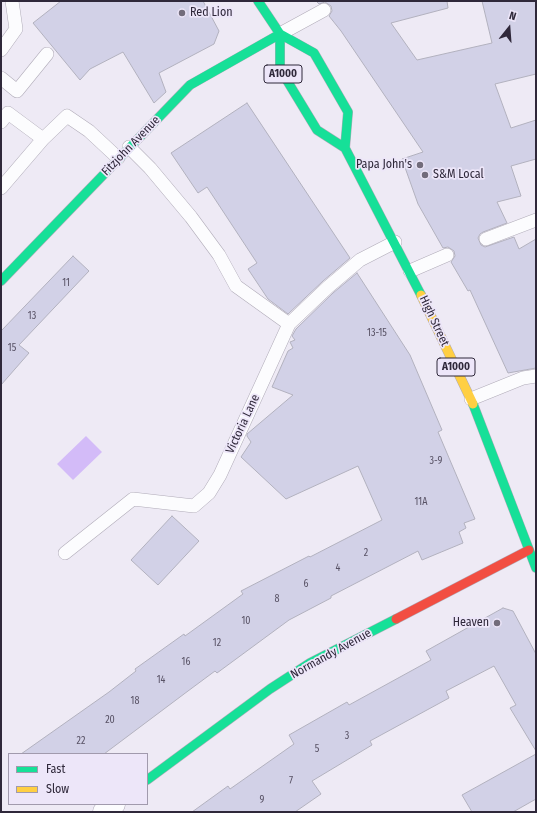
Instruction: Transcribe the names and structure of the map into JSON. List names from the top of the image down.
{
  "streets": {
    "street": [
      "A1000",
      "Fitzjohn Avenue",
      "High Street",
      "Normandy Avenue"
    ],
    "lane": ["Victoria Lane"]
  },
  "crossings": [
    ["A1000", "Fitzjohn Avenue"],
    ["A1000", "High Street"],
    ["Fitzjohn Avenue", "High Street"],
    ["High Street", "Victoria Lane"],
    ["High Street", "Normandy Avenue"]
  ],
  "places": [
    "Red Lion",
    "Papa John's",
    "S&M Local",
    "Heaven"
  ],
  "house_numbers": [
    "11",
    "13",
    "13-15",
    "15",
    "3-9",
    "11A",
    "2",
    "4",
    "6",
    "8",
    "10",
    "12",
    "16",
    "14",
    "18",
    "20",
    "3",
    "22",
    "5",
    "7",
    "9"
  ],
  "legend": ["Fast", "Slow"],
  "north": "top"
}
